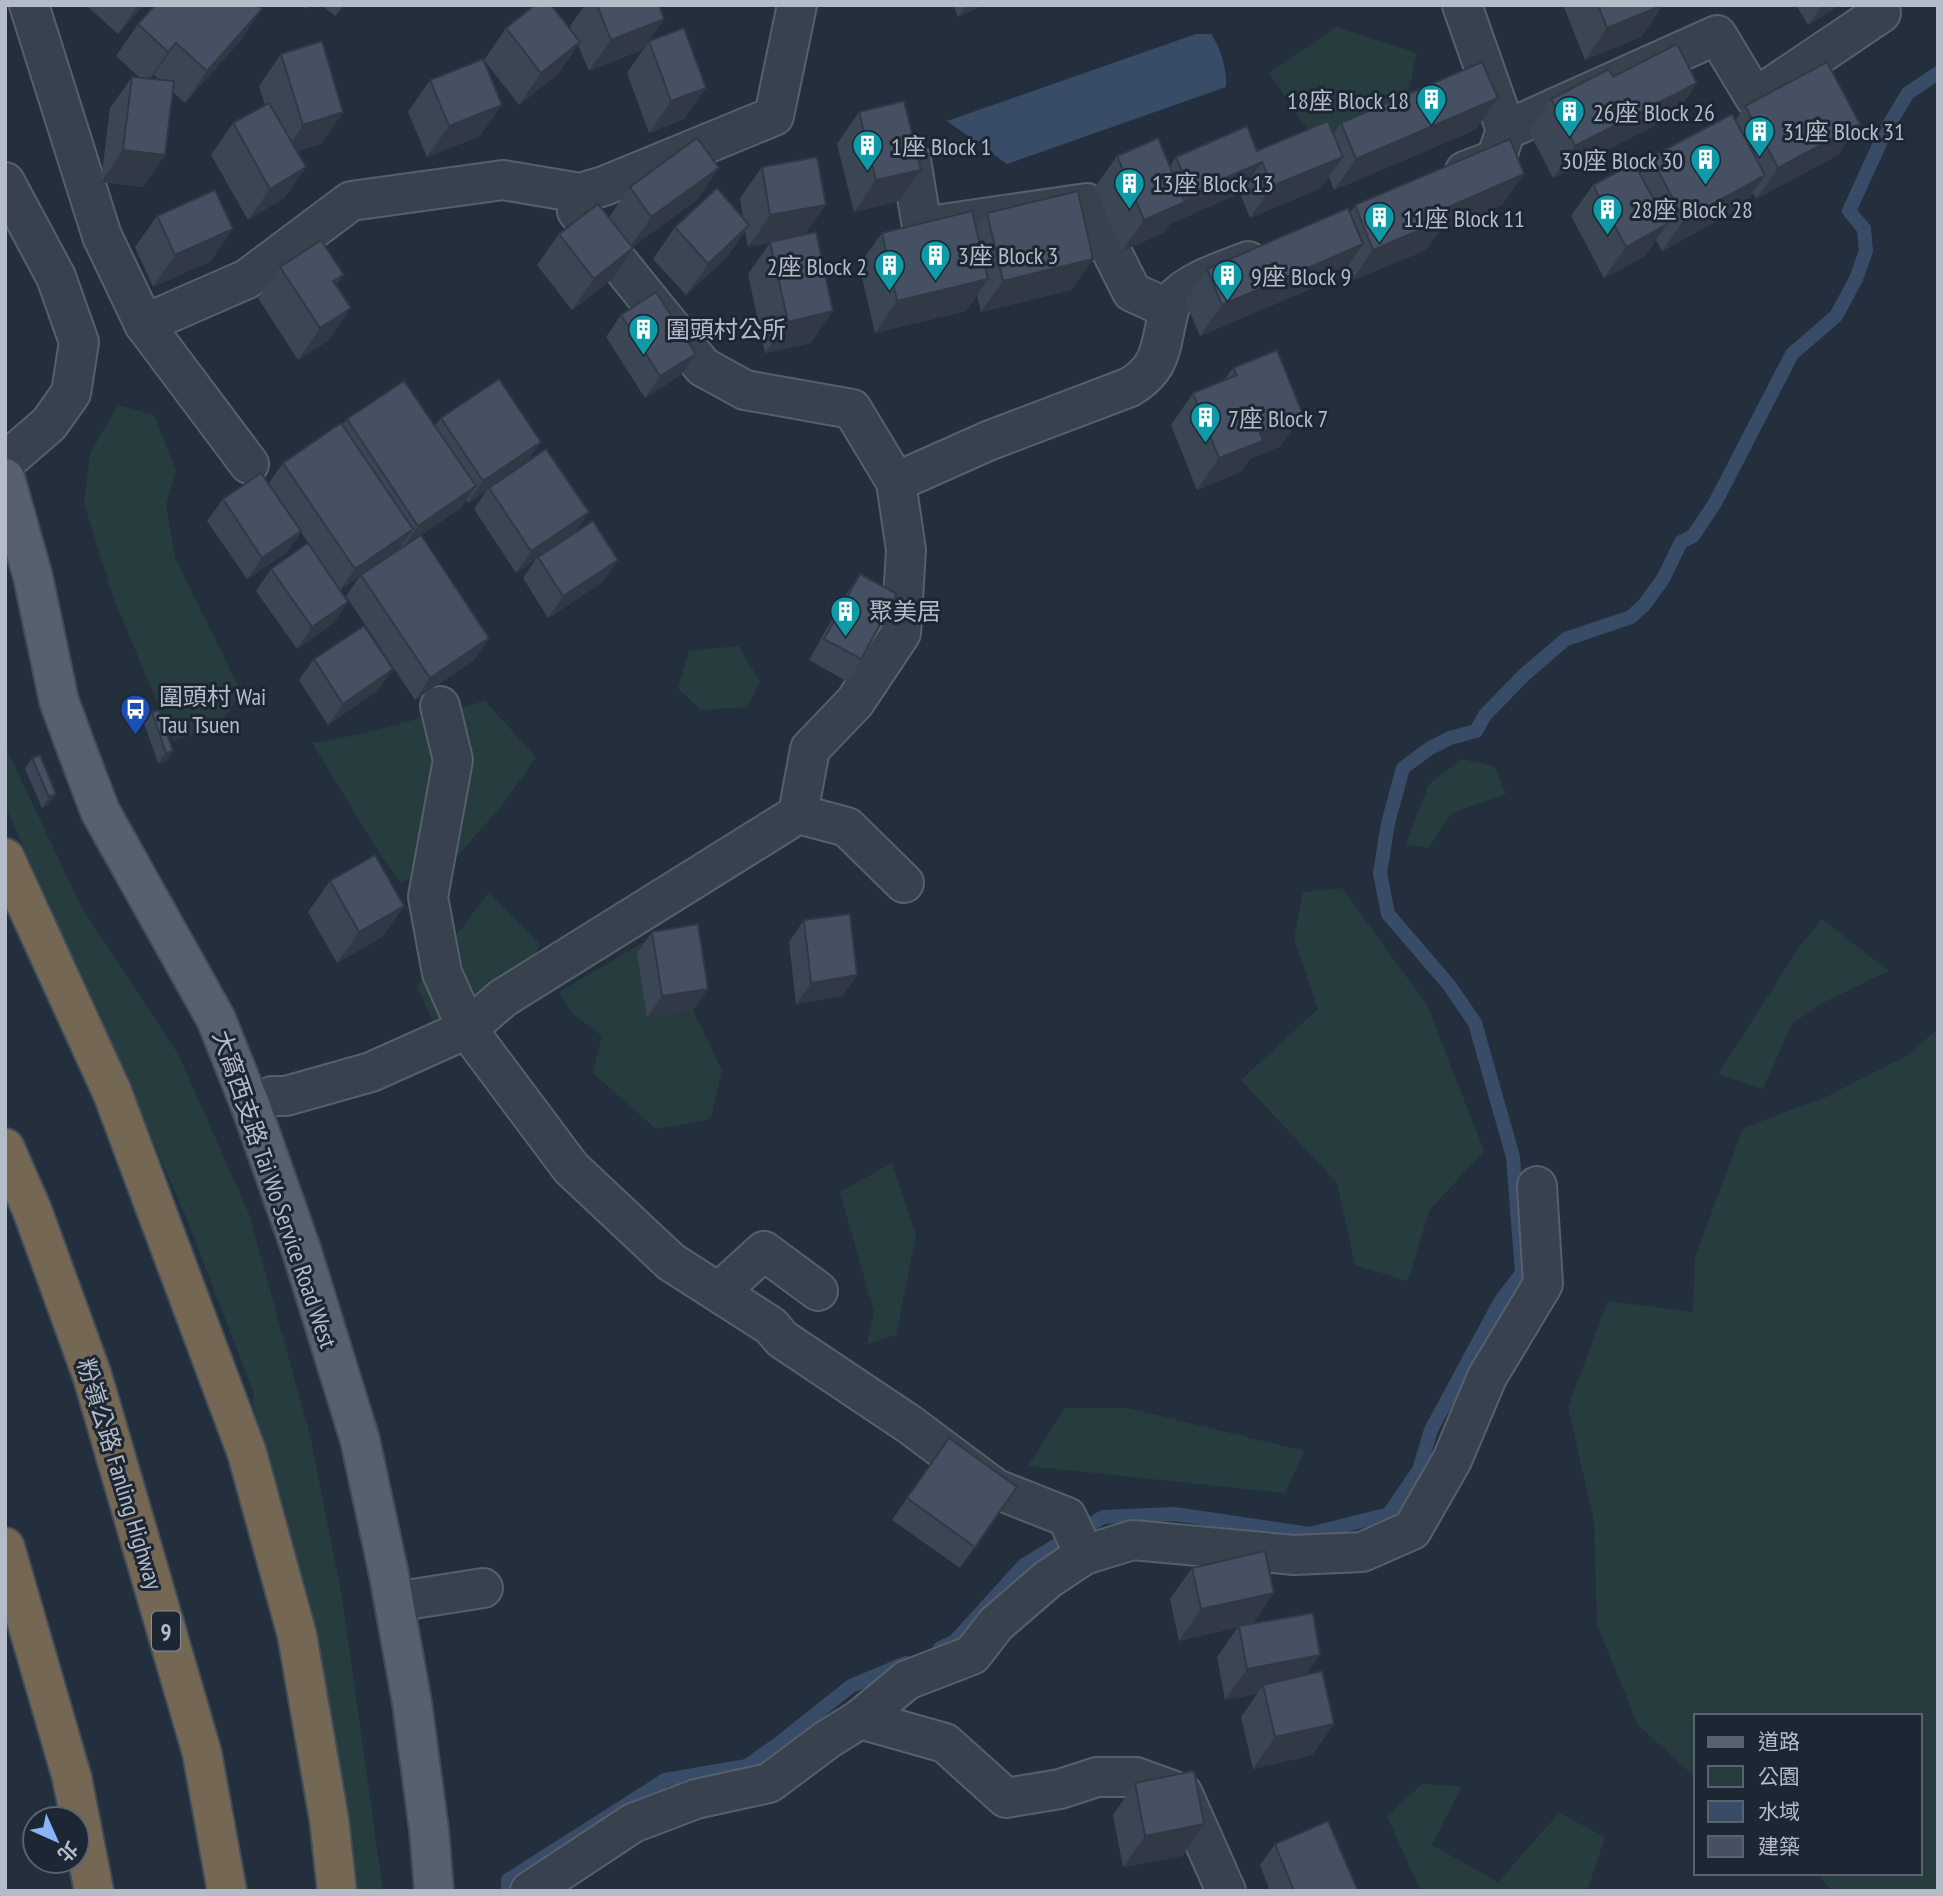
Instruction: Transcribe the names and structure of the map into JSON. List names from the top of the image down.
{
  "streets": {
    "highway": ["粉嶺公路 Fanling Highway", "9"],
    "main road": ["大窩西支路 Tai Wo Service Road West"]
  },
  "places": {
    "building": [
      "18座 Block 18",
      "26座 Block 26",
      "31座 Block 31",
      "1座 Block 1",
      "30座 Block 30",
      "13座 Block 13",
      "28座 Block 28",
      "11座 Block 11",
      "3座 Block 3",
      "2座 Block 2",
      "9座 Block 9",
      "圍頭村公所",
      "7座 Block 7",
      "聚美居"
    ],
    "bus stop": ["圍頭村 Wai Tau Tsuen"]
  },
  "legend": [
    "道路",
    "公園",
    "水域",
    "建築"
  ],
  "north": "bottom right"
}
